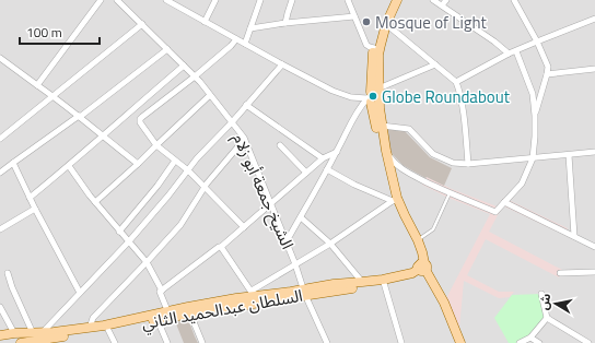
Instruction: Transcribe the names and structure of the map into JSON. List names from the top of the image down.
{
  "streets": {
    "main road": ["السلطان عبدالحميد الثاني"],
    "street": ["الشيخ جمعة أبو زلام"]
  },
  "crossings": [
    ["الشيخ جمعة أبو زلام", "السلطان عبدالحميد الثاني"]
  ],
  "places": ["Mosque of Light", "Globe Roundabout"],
  "scale_bar": "100 m",
  "north": "left"
}
